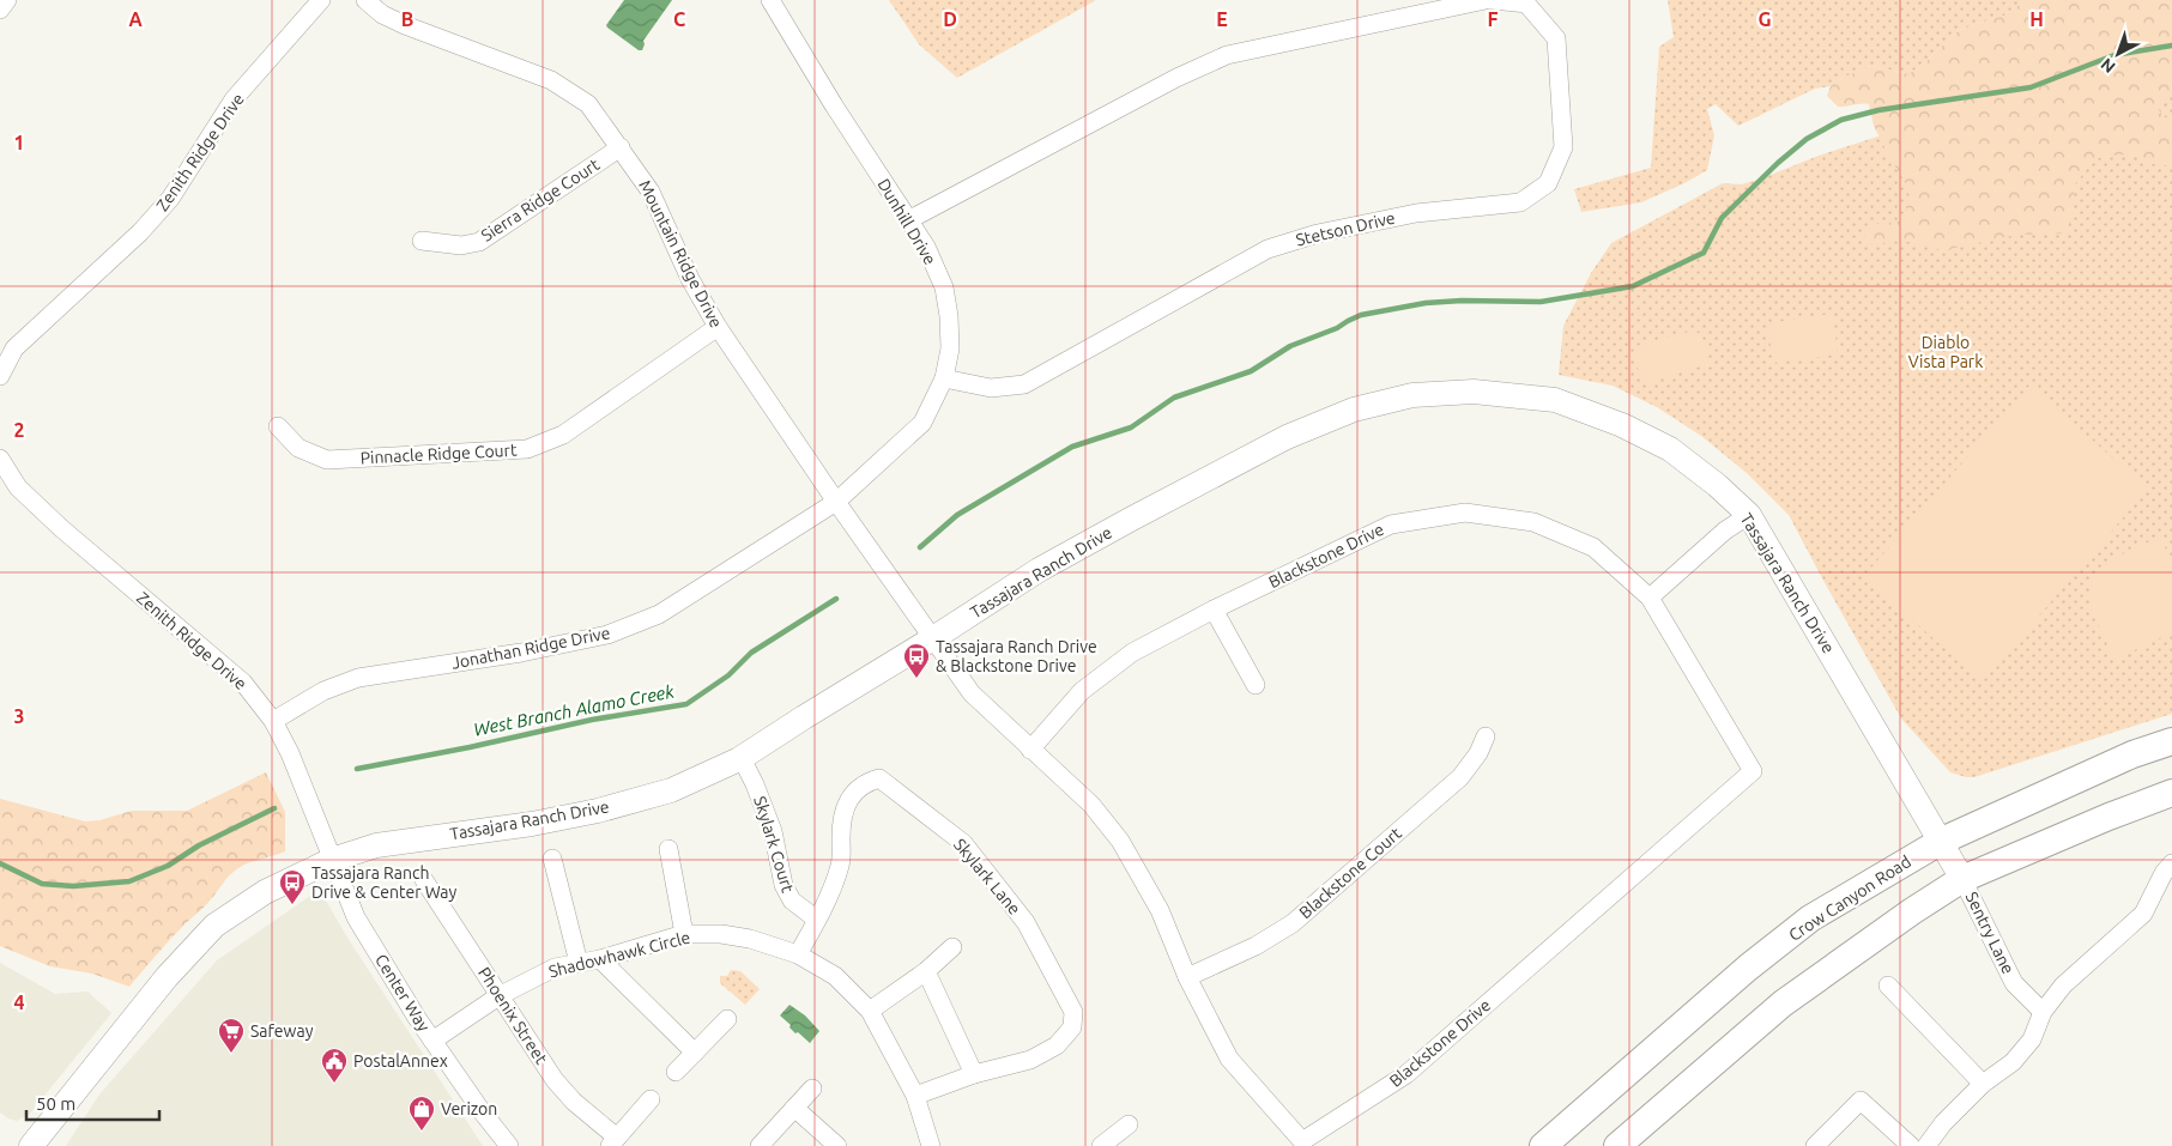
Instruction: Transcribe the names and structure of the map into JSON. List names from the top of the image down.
{
  "streets": {
    "main road": ["Crow Canyon Road"],
    "street": [
      "Zenith Ridge Drive",
      "Sierra Ridge Court",
      "Dunhill Drive",
      "Stetson Drive",
      "Mountain Ridge Drive",
      "Pinnacle Ridge Court",
      "Blackstone Drive",
      "Tassajara Ranch Drive",
      "Jonathan Ridge Drive",
      "Skylark Court",
      "Blackstone Court",
      "Skylark Lane",
      "Sentry Lane",
      "Shadowhawk Circle",
      "Center Way",
      "Phoenix Street"
    ]
  },
  "crossings": [
    ["Zenith Ridge Drive", "Tassajara Ranch Drive"],
    ["Zenith Ridge Drive", "Jonathan Ridge Drive"],
    ["Zenith Ridge Drive", "Center Way"],
    ["Sierra Ridge Court", "Mountain Ridge Drive"],
    ["Dunhill Drive", "Stetson Drive"],
    ["Dunhill Drive", "Mountain Ridge Drive"],
    ["Dunhill Drive", "Jonathan Ridge Drive"],
    ["Mountain Ridge Drive", "Pinnacle Ridge Court"],
    ["Mountain Ridge Drive", "Blackstone Drive"],
    ["Mountain Ridge Drive", "Tassajara Ranch Drive"],
    ["Mountain Ridge Drive", "Jonathan Ridge Drive"],
    ["Blackstone Drive", "Tassajara Ranch Drive"],
    ["Blackstone Drive", "Blackstone Court"],
    ["Tassajara Ranch Drive", "Skylark Court"],
    ["Tassajara Ranch Drive", "Crow Canyon Road"],
    ["Tassajara Ranch Drive", "Sentry Lane"],
    ["Tassajara Ranch Drive", "Center Way"],
    ["Skylark Court", "Skylark Lane"],
    ["Skylark Lane", "Shadowhawk Circle"],
    ["Shadowhawk Circle", "Center Way"],
    ["Shadowhawk Circle", "Phoenix Street"]
  ],
  "water": ["West Branch Alamo Creek"],
  "parks": ["Diablo Vista Park"],
  "places": {
    "bus stop": ["Tassajara Ranch Drive & Blackstone Drive", "Tassajara Ranch Drive & Center Way"],
    "supermarket": ["Safeway"],
    "public building": ["PostalAnnex"],
    "shop": ["Verizon"]
  },
  "scale_bar": "50 m",
  "north": "bottom left",
  "grid": {
    "columns": [
      "A",
      "B",
      "C",
      "D",
      "E",
      "F",
      "G",
      "H"
    ],
    "rows": [
      "1",
      "2",
      "3",
      "4"
    ]
  }
}
